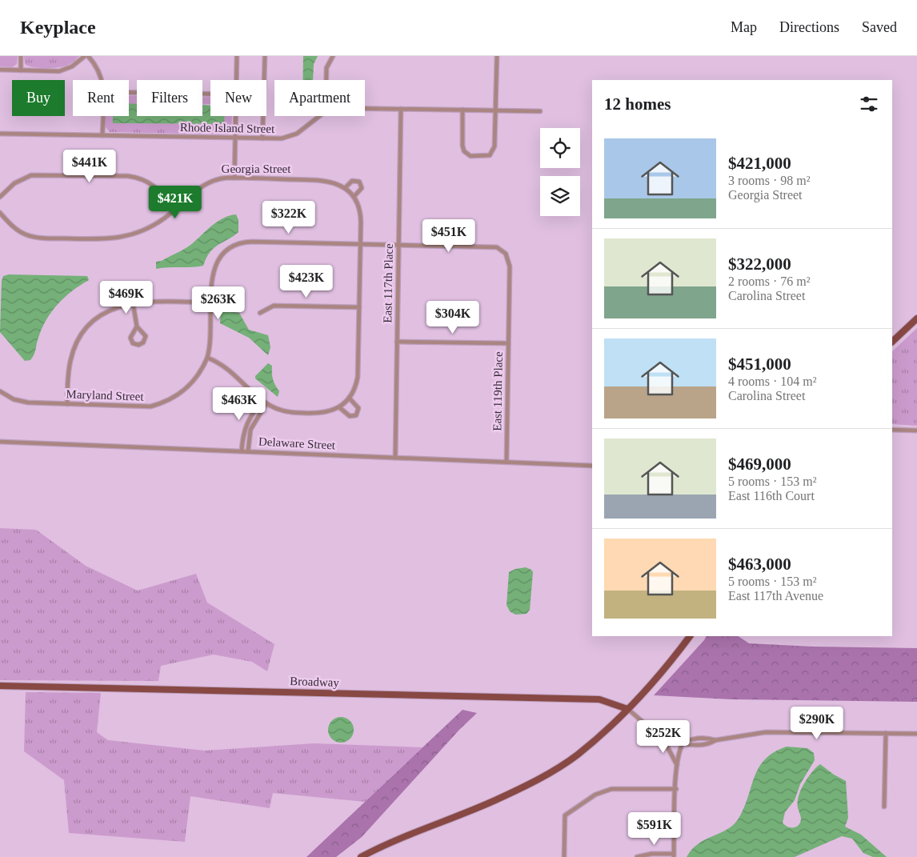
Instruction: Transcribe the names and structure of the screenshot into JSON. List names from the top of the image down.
{
  "streets": {
    "main road": ["Broadway"],
    "street": [
      "Rhode Island Street",
      "Georgia Street",
      "East 117th Place",
      "East 119th Place",
      "Maryland Street",
      "Delaware Street"
    ]
  },
  "crossings": [
    ["Rhode Island Street", "East 117th Place"],
    ["East 117th Place", "East 119th Place"],
    ["East 117th Place", "Delaware Street"],
    ["East 119th Place", "Delaware Street"]
  ],
  "page": {
    "header": "Keyplace",
    "nav": ["Map", "Directions", "Saved"],
    "chip": [
      "Buy",
      "Rent",
      "Filters",
      "New",
      "Apartment"
    ],
    "heading": "12 homes",
    "list": [
      {
        "name": "$421,000",
        "note": "3 rooms · 98 m² · Georgia Street"
      },
      {
        "name": "$322,000",
        "note": "2 rooms · 76 m² · Carolina Street"
      },
      {
        "name": "$451,000",
        "note": "4 rooms · 104 m² · Carolina Street"
      },
      {
        "name": "$469,000",
        "note": "5 rooms · 153 m² · East 116th Court"
      },
      {
        "name": "$463,000",
        "note": "5 rooms · 153 m² · East 117th Avenue"
      }
    ],
    "price": [
      "$441K",
      "$421K",
      "$322K",
      "$451K",
      "$423K",
      "$469K",
      "$263K",
      "$304K",
      "$463K",
      "$290K",
      "$252K",
      "$591K"
    ]
  }
}
